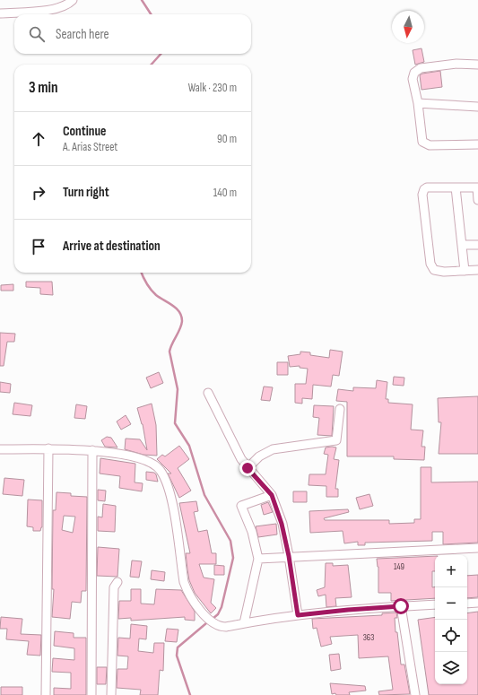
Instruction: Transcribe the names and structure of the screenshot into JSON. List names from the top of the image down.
{
  "house_numbers": ["149", "363"],
  "north": "bottom",
  "page": {
    "search": "Search here",
    "heading": ["3 min", "Walk · 230 m"],
    "list": [
      ["Continue", "A. Arias Street", "90 m"],
      ["Turn right", "140 m"],
      "Arrive at destination"
    ],
    "map_buttons": ["+", "−"]
  }
}
